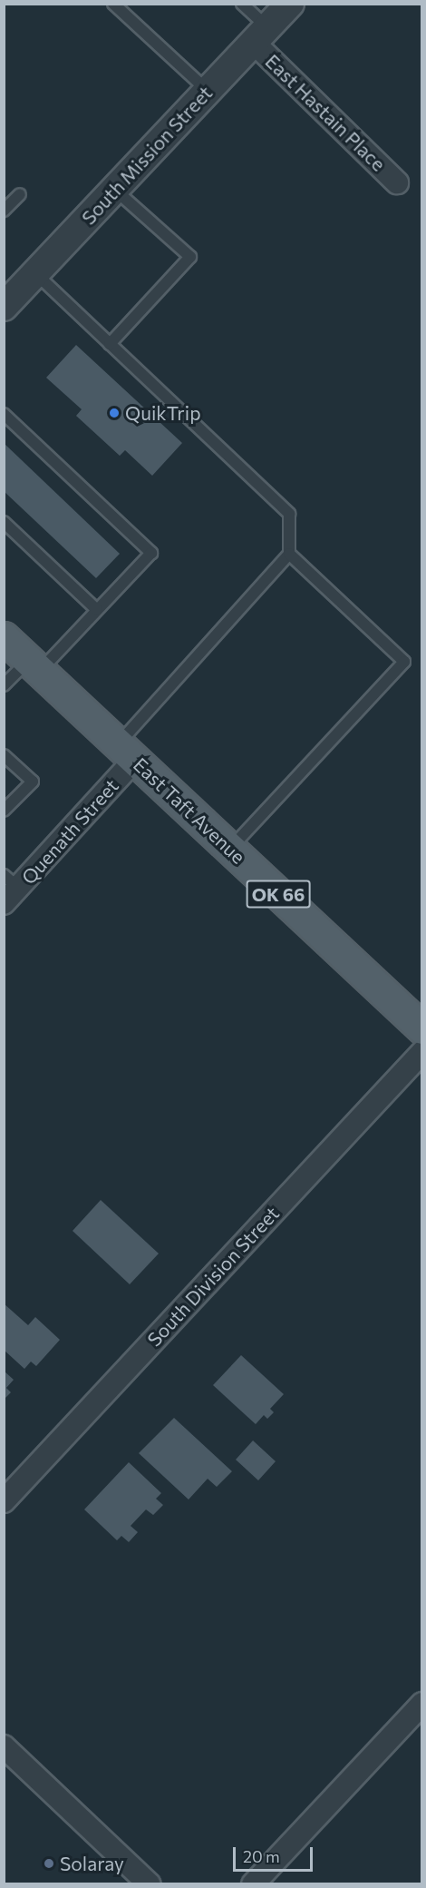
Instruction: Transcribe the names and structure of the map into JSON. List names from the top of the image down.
{
  "streets": {
    "main road": ["East Taft Avenue", "OK 66"],
    "street": [
      "East Hastain Place",
      "South Mission Street",
      "Quenath Street",
      "South Division Street"
    ]
  },
  "crossings": [
    ["East Hastain Place", "South Mission Street"],
    ["East Taft Avenue", "Quenath Street"]
  ],
  "places": ["QuikTrip", "Solaray"],
  "scale_bar": "20 m"
}
